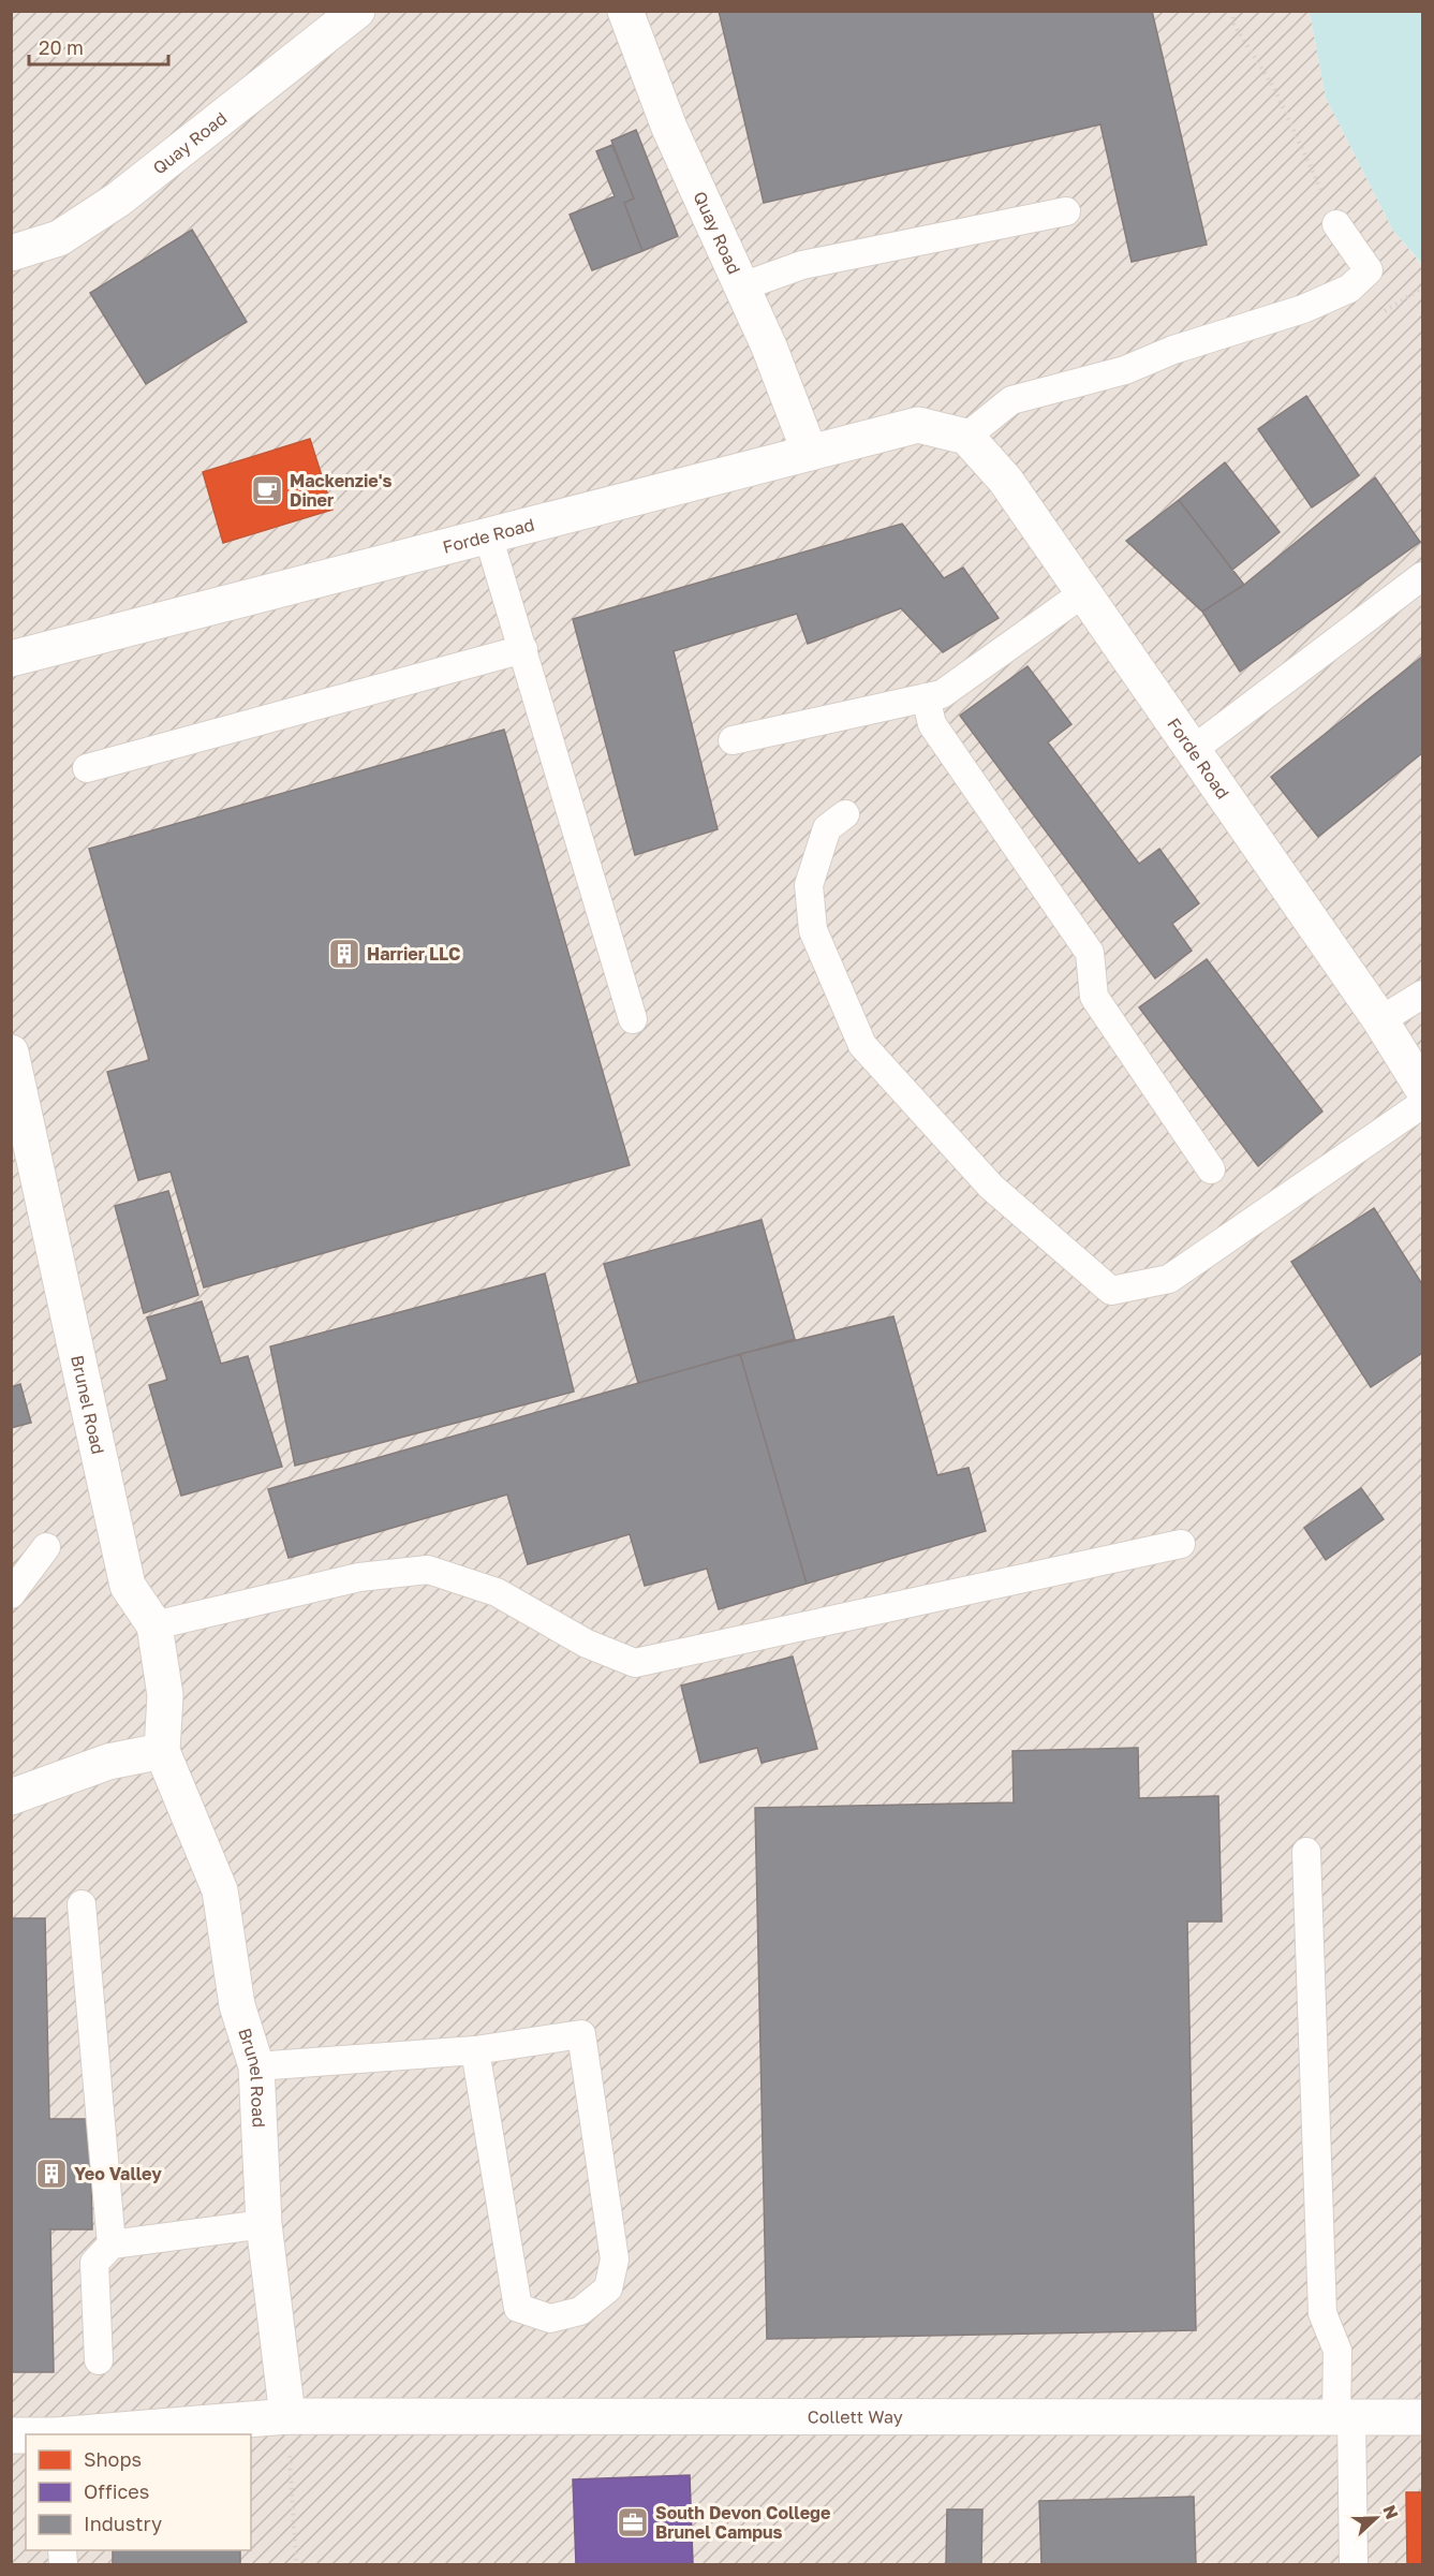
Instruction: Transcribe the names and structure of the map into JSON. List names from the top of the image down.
{
  "streets": {
    "street": [
      "Quay Road",
      "Forde Road",
      "Brunel Road",
      "Collett Way"
    ]
  },
  "crossings": [
    ["Quay Road", "Forde Road"],
    ["Brunel Road", "Collett Way"]
  ],
  "places": {
    "cafe": ["Mackenzie's Diner"],
    "building": ["Harrier LLC", "Yeo Valley"],
    "office": ["South Devon College Brunel Campus"]
  },
  "legend": ["Shops", "Offices", "Industry"],
  "scale_bar": "20 m",
  "north": "right"
}
